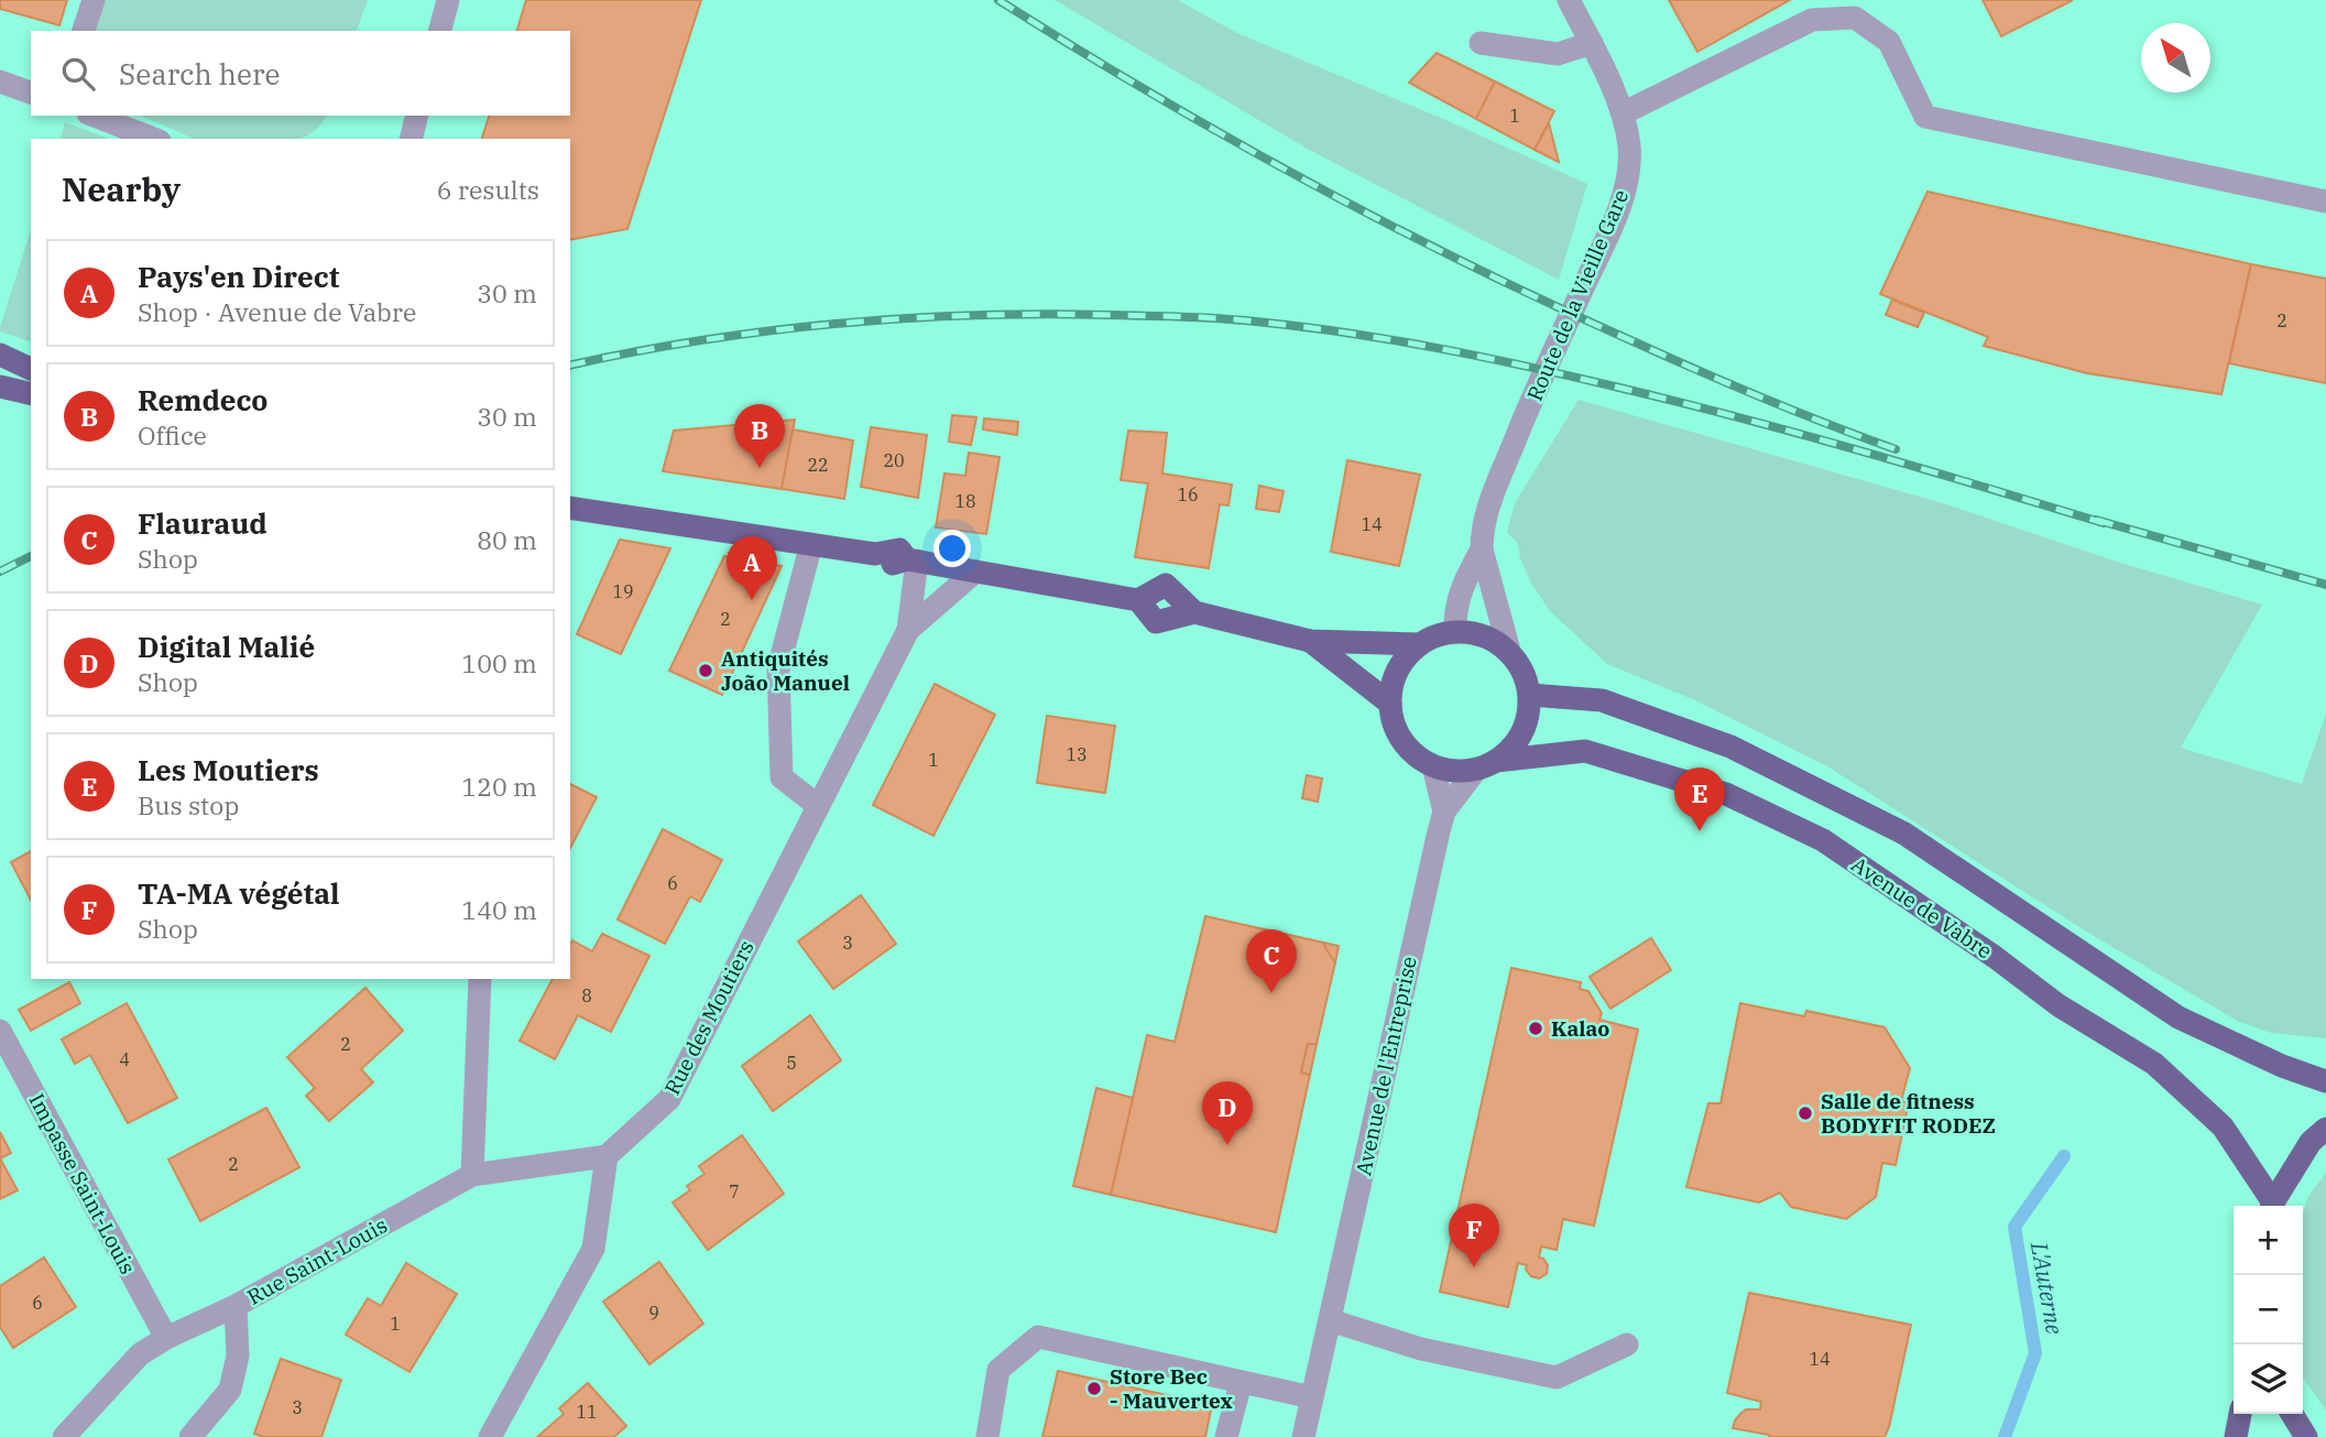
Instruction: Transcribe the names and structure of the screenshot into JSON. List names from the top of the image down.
{
  "streets": {
    "main road": ["Avenue de Vabre"],
    "street": [
      "Route de la Vieille Gare",
      "Rue des Moutiers",
      "Avenue de l'Entreprise",
      "Impasse Saint-Louis",
      "Rue Saint-Louis"
    ]
  },
  "crossings": [
    ["Route de la Vieille Gare", "Avenue de Vabre"],
    ["Route de la Vieille Gare", "Avenue de l'Entreprise"],
    ["Avenue de Vabre", "Avenue de l'Entreprise"],
    ["Rue des Moutiers", "Rue Saint-Louis"],
    ["Impasse Saint-Louis", "Rue Saint-Louis"]
  ],
  "water": ["L'Auterne"],
  "places": [
    "Antiquités João Manuel",
    "Kalao",
    "Salle de fitness BODYFIT RODEZ",
    "Store Bec - Mauvertex"
  ],
  "house_numbers": [
    "1",
    "2",
    "20",
    "22",
    "16",
    "18",
    "14",
    "19",
    "2",
    "13",
    "1",
    "6",
    "3",
    "8",
    "2",
    "4",
    "5",
    "2",
    "7",
    "6",
    "9",
    "1",
    "14",
    "3",
    "11"
  ],
  "north": "top left",
  "page": {
    "search": "Search here",
    "heading": ["Nearby", "6 results"],
    "list": [
      {
        "mark": "A",
        "name": "Pays'en Direct",
        "note": "Shop · Avenue de Vabre",
        "value": "30 m"
      },
      {
        "mark": "B",
        "name": "Remdeco",
        "note": "Office",
        "value": "30 m"
      },
      {
        "mark": "C",
        "name": "Flauraud",
        "note": "Shop",
        "value": "80 m"
      },
      {
        "mark": "D",
        "name": "Digital Malié",
        "note": "Shop",
        "value": "100 m"
      },
      {
        "mark": "E",
        "name": "Les Moutiers",
        "note": "Bus stop",
        "value": "120 m"
      },
      {
        "mark": "F",
        "name": "TA-MA végétal",
        "note": "Shop",
        "value": "140 m"
      }
    ],
    "pins": [
      "B",
      "A",
      "E",
      "C",
      "D",
      "F"
    ],
    "map_buttons": ["+", "−"]
  }
}
